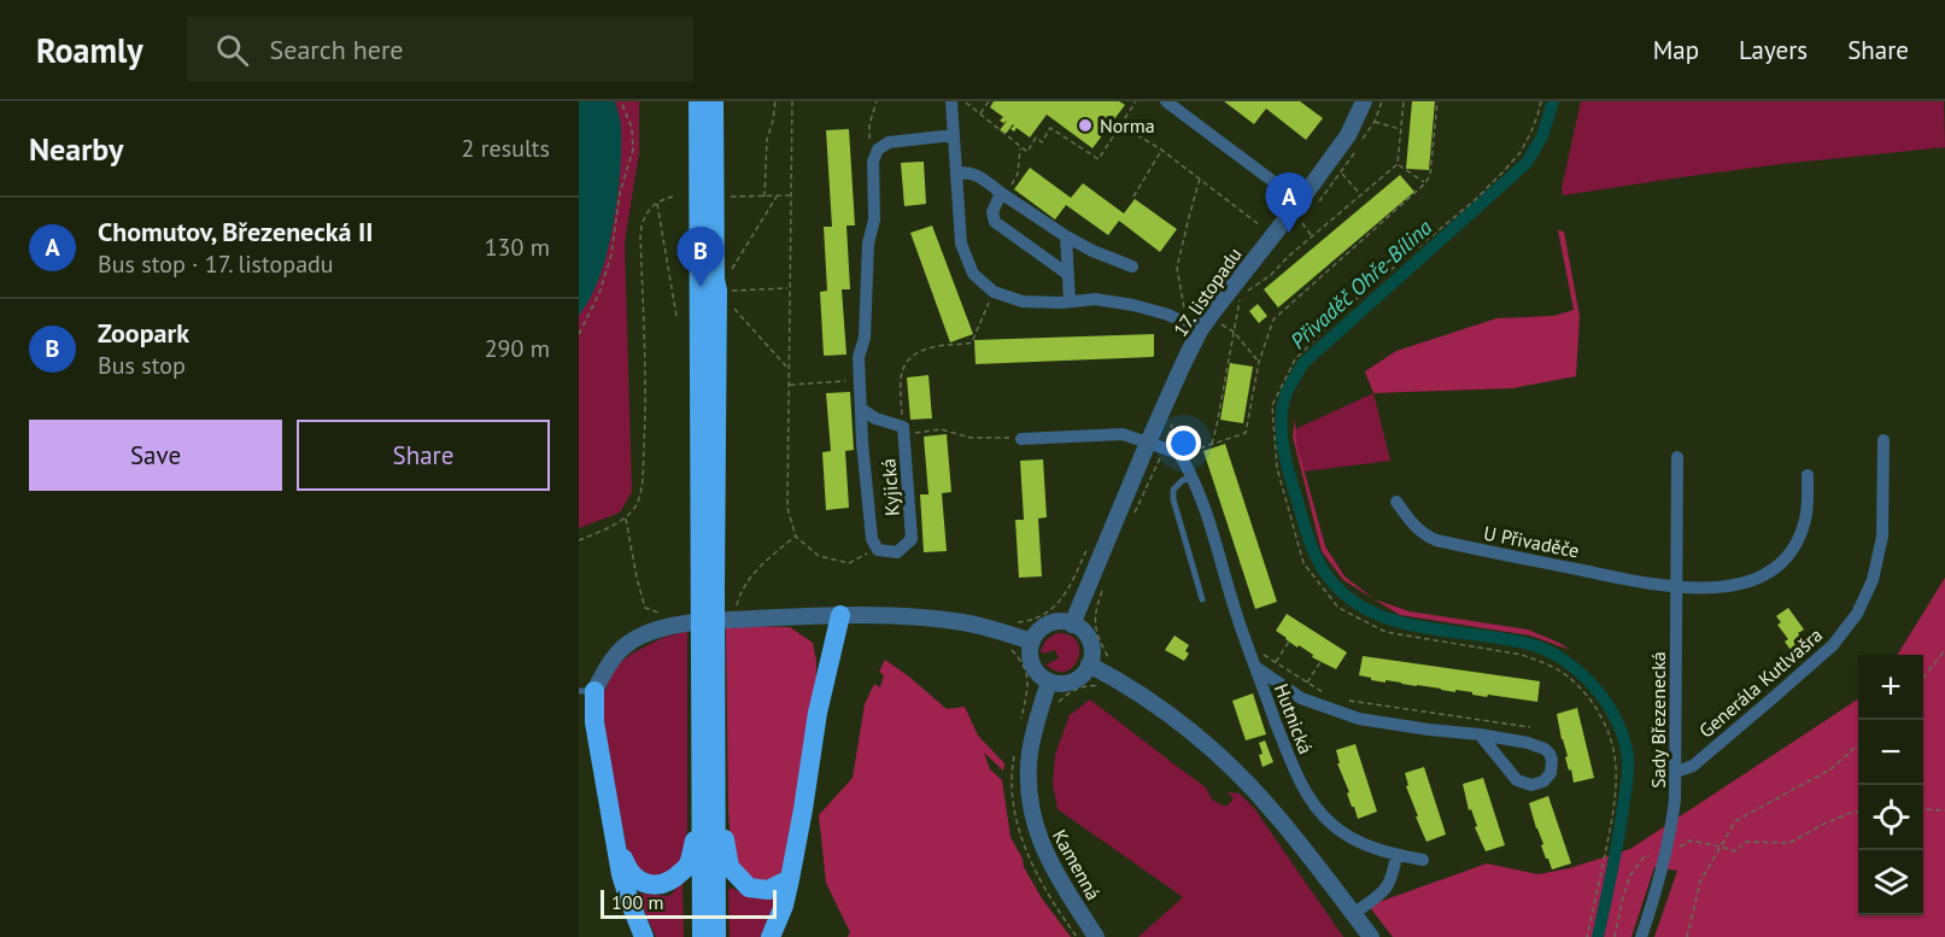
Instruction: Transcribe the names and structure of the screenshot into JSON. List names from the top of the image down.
{
  "streets": {
    "street": [
      "17. listopadu",
      "Kyjická",
      "U Přivaděče",
      "Generála Kutlvašra",
      "Hutnická",
      "Sady Březenecká",
      "Kamenná"
    ]
  },
  "crossings": [
    ["17. listopadu", "Kamenná"],
    ["U Přivaděče", "Sady Březenecká"],
    ["Generála Kutlvašra", "Sady Březenecká"]
  ],
  "water": ["Přivaděč Ohře-Bílina"],
  "places": ["Norma"],
  "scale_bar": "100 m",
  "page": {
    "header": "Roamly",
    "search": "Search here",
    "nav": ["Map", "Layers", "Share"],
    "heading": ["Nearby", "2 results"],
    "pins": ["A", "B"],
    "list": [
      {
        "mark": "A",
        "name": "Chomutov, Březenecká II",
        "note": "Bus stop · 17. listopadu",
        "value": "130 m"
      },
      {
        "mark": "B",
        "name": "Zoopark",
        "note": "Bus stop",
        "value": "290 m"
      }
    ],
    "buttons": ["Save", "Share"],
    "map_buttons": ["+", "−"],
    "scale": "100 m"
  }
}
